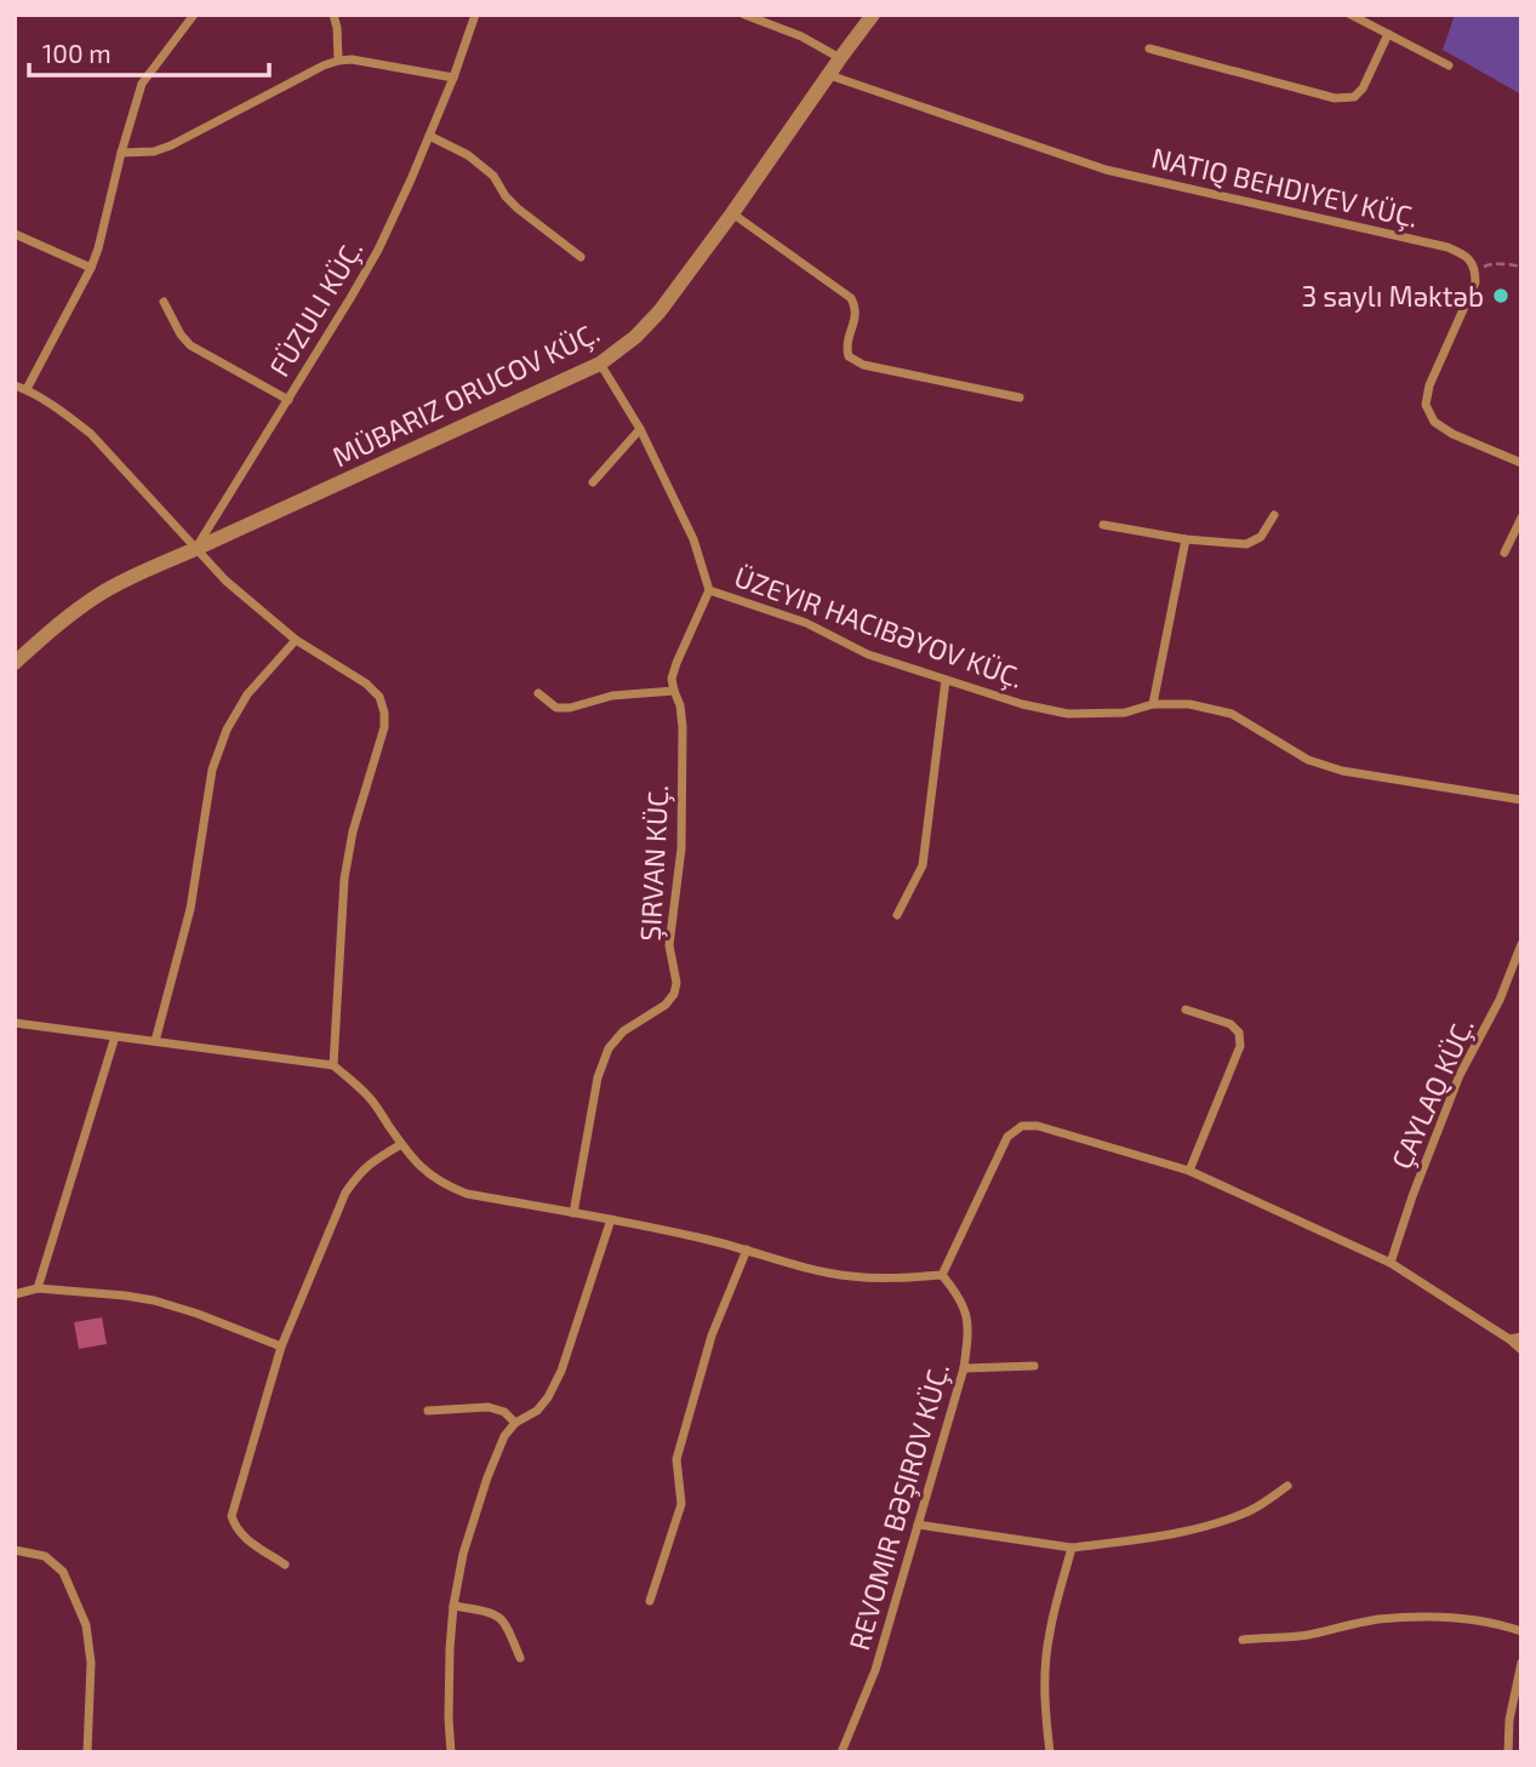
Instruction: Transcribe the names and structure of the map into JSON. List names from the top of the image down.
{
  "streets": {
    "street": [
      "NATIQ BEHDIYEV KÜÇ.",
      "FÜZULI KÜÇ.",
      "MÜBARIZ ORUCOV KÜÇ.",
      "ŞIRVAN KÜÇ.",
      "ÇAYLAQ KÜÇ.",
      "REVOMIR BƏŞIROV KÜÇ."
    ]
  },
  "crossings": [
    ["NATIQ BEHDIYEV KÜÇ.", "MÜBARIZ ORUCOV KÜÇ."],
    ["FÜZULI KÜÇ.", "MÜBARIZ ORUCOV KÜÇ."]
  ],
  "places": ["3 saylı Məktəb"],
  "scale_bar": "100 m"
}
